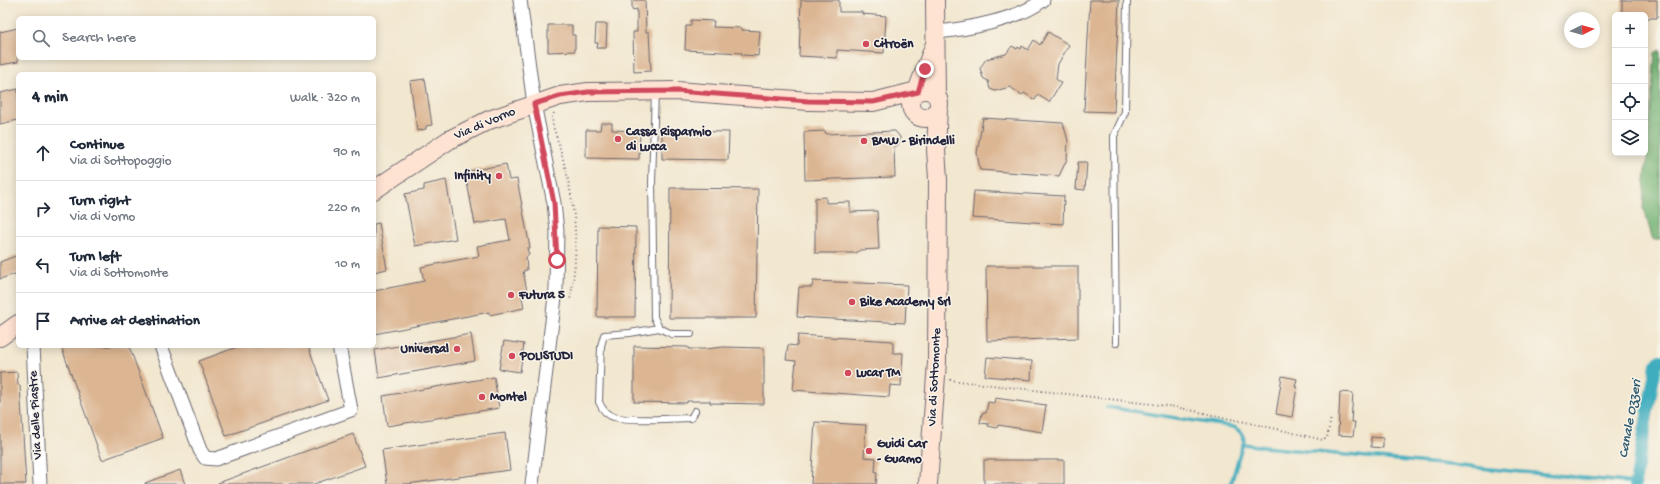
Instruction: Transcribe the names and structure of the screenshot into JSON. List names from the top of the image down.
{
  "streets": {
    "street": ["Via di Vorno", "Via di Sottomonte", "Via delle Piastre"]
  },
  "crossings": [
    ["Via di Vorno", "Via di Sottomonte"]
  ],
  "water": ["Canale Ozzeri"],
  "places": [
    "Citroën",
    "Cassa Risparmio di Lucca",
    "BMW - Birindelli",
    "Infinity",
    "Futura 5",
    "Bike Academy Srl",
    "Universal",
    "POLISTUDI",
    "Lucar TM",
    "Montel",
    "Guidi Car - Guamo"
  ],
  "north": "right",
  "page": {
    "map_buttons": ["+", "−"],
    "search": "Search here",
    "heading": ["4 min", "Walk · 320 m"],
    "list": [
      ["Continue", "Via di Sottopoggio", "90 m"],
      ["Turn right", "Via di Vorno", "220 m"],
      ["Turn left", "Via di Sottomonte", "10 m"],
      "Arrive at destination"
    ]
  }
}
